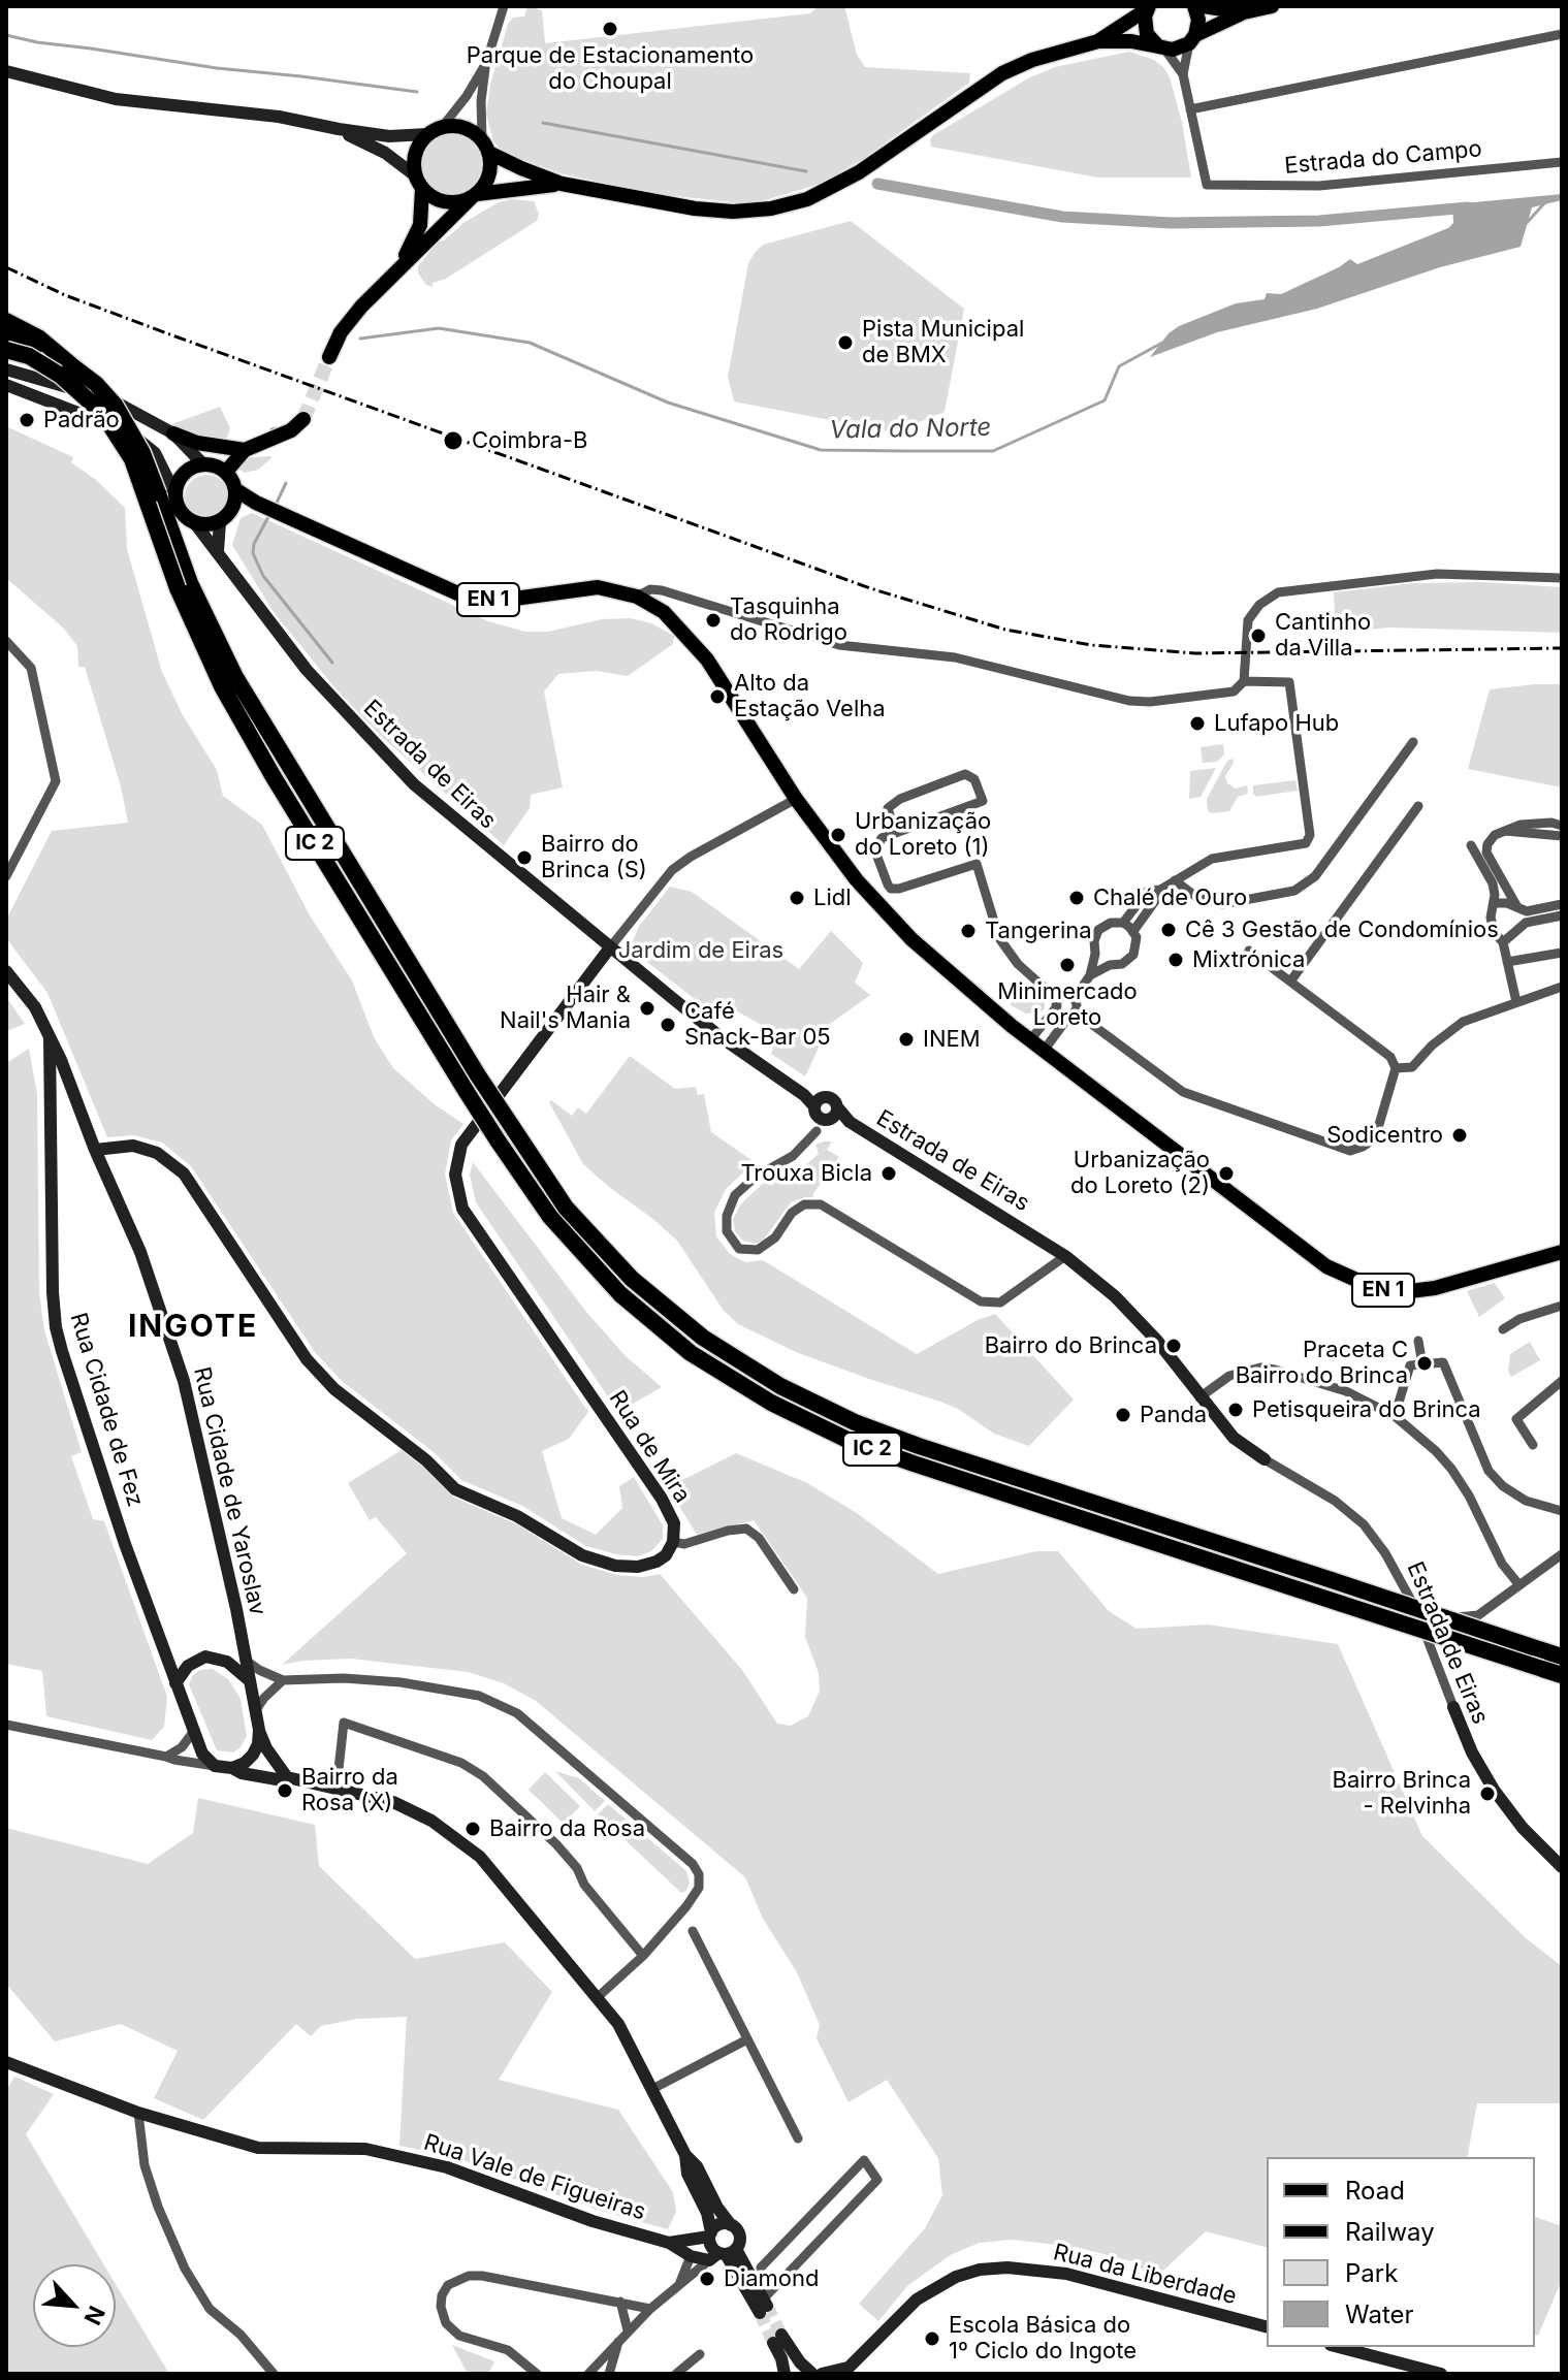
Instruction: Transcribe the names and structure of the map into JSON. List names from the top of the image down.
{
  "streets": {
    "highway": ["IC 2"],
    "main road": ["EN 1"],
    "street": [
      "Estrada do Campo",
      "Estrada de Eiras",
      "Rua Cidade de Fez",
      "Rua de Mira",
      "Rua Cidade de Yaroslav",
      "Rua Vale de Figueiras",
      "Rua da Liberdade"
    ]
  },
  "crossings": [
    ["EN 1", "Estrada de Eiras"],
    ["Estrada de Eiras", "Rua de Mira"],
    ["Rua Cidade de Fez", "Rua Cidade de Yaroslav"]
  ],
  "districts": ["INGOTE"],
  "water": ["Vala do Norte"],
  "parks": ["Jardim de Eiras"],
  "places": [
    "Parque de Estacionamento do Choupal",
    "Pista Municipal de BMX",
    "Padrão",
    "Coimbra-B",
    "Tasquinha do Rodrigo",
    "Cantinho da Villa",
    "Alto da Estação Velha",
    "Lufapo Hub",
    "Urbanização do Loreto (1)",
    "Bairro do Brinca (S)",
    "Lidl",
    "Chalé de Ouro",
    "Cê 3 Gestão de Condomínios",
    "Tangerina",
    "Mixtrónica",
    "Minimercado Loreto",
    "Hair & Nail's Mania",
    "Café Snack-Bar 05",
    "INEM",
    "Sodicentro",
    "Trouxa Bicla",
    "Urbanização do Loreto (2)",
    "Bairro do Brinca",
    "Praceta C Bairro do Brinca",
    "Petisqueira do Brinca",
    "Panda",
    "Bairro da Rosa (X)",
    "Bairro Brinca - Relvinha",
    "Bairro da Rosa",
    "Diamond",
    "Escola Básica do 1º Ciclo do Ingote"
  ],
  "legend": [
    "Road",
    "Railway",
    "Park",
    "Water"
  ],
  "north": "bottom right"
}
